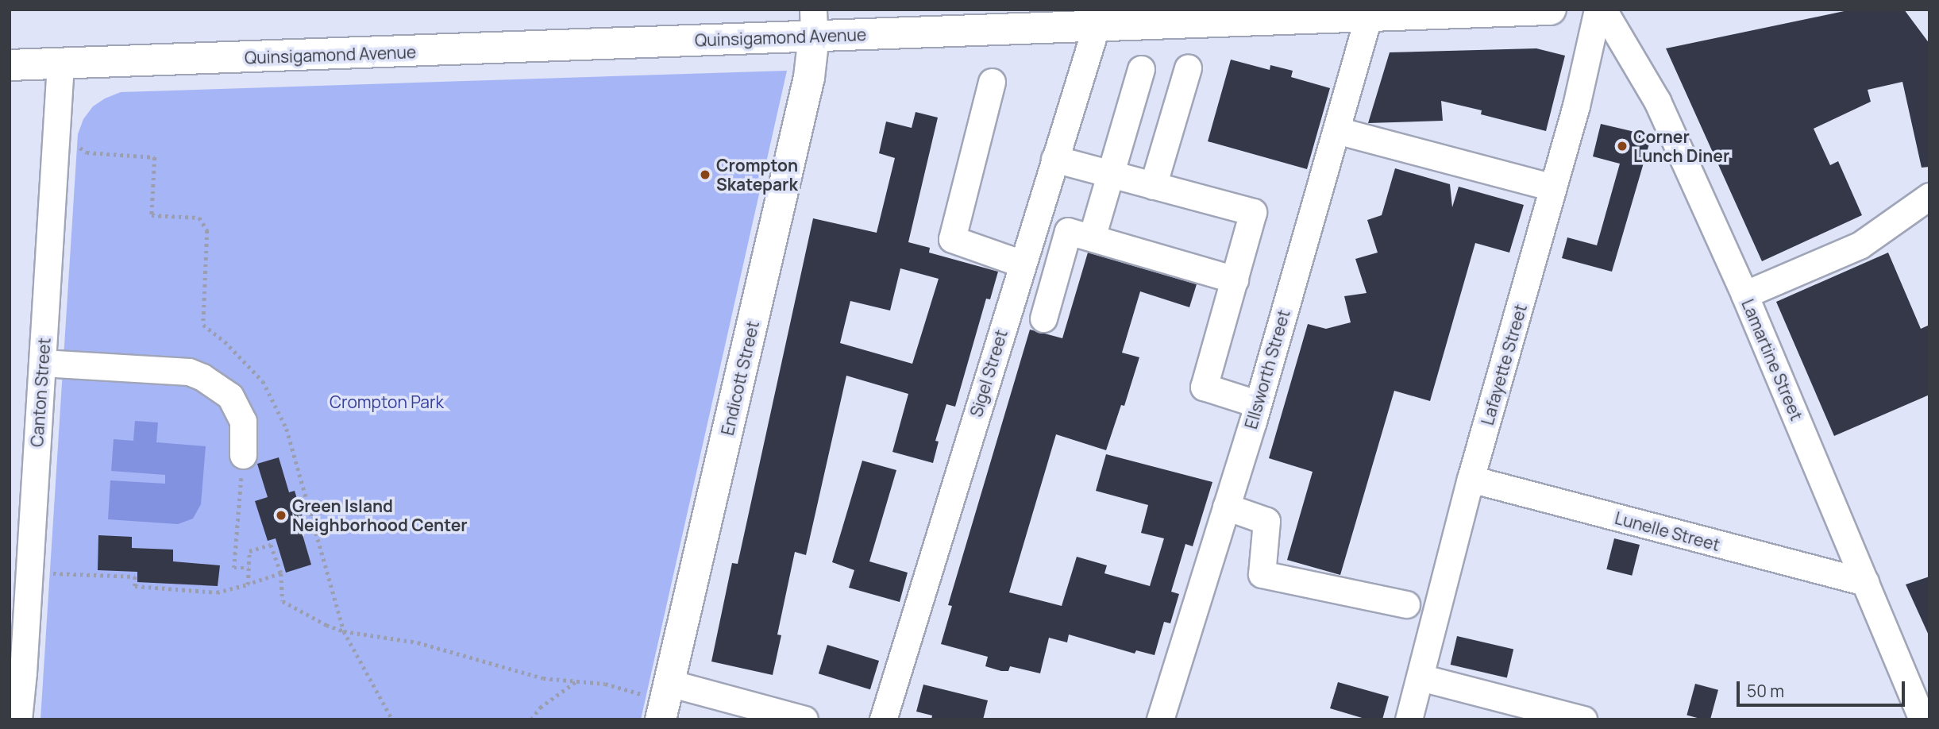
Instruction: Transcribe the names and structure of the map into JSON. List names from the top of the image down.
{
  "streets": {
    "main road": ["Quinsigamond Avenue", "Endicott Street"],
    "street": [
      "Lamartine Street",
      "Lafayette Street",
      "Ellsworth Street",
      "Sigel Street",
      "Canton Street",
      "Lunelle Street"
    ]
  },
  "crossings": [
    ["Quinsigamond Avenue", "Ellsworth Street"],
    ["Quinsigamond Avenue", "Sigel Street"],
    ["Quinsigamond Avenue", "Endicott Street"],
    ["Quinsigamond Avenue", "Canton Street"],
    ["Lamartine Street", "Lunelle Street"],
    ["Lafayette Street", "Lunelle Street"]
  ],
  "parks": ["Crompton Park"],
  "places": ["Corner Lunch Diner", "Crompton Skatepark", "Green Island Neighborhood Center"],
  "scale_bar": "50 m"
}
